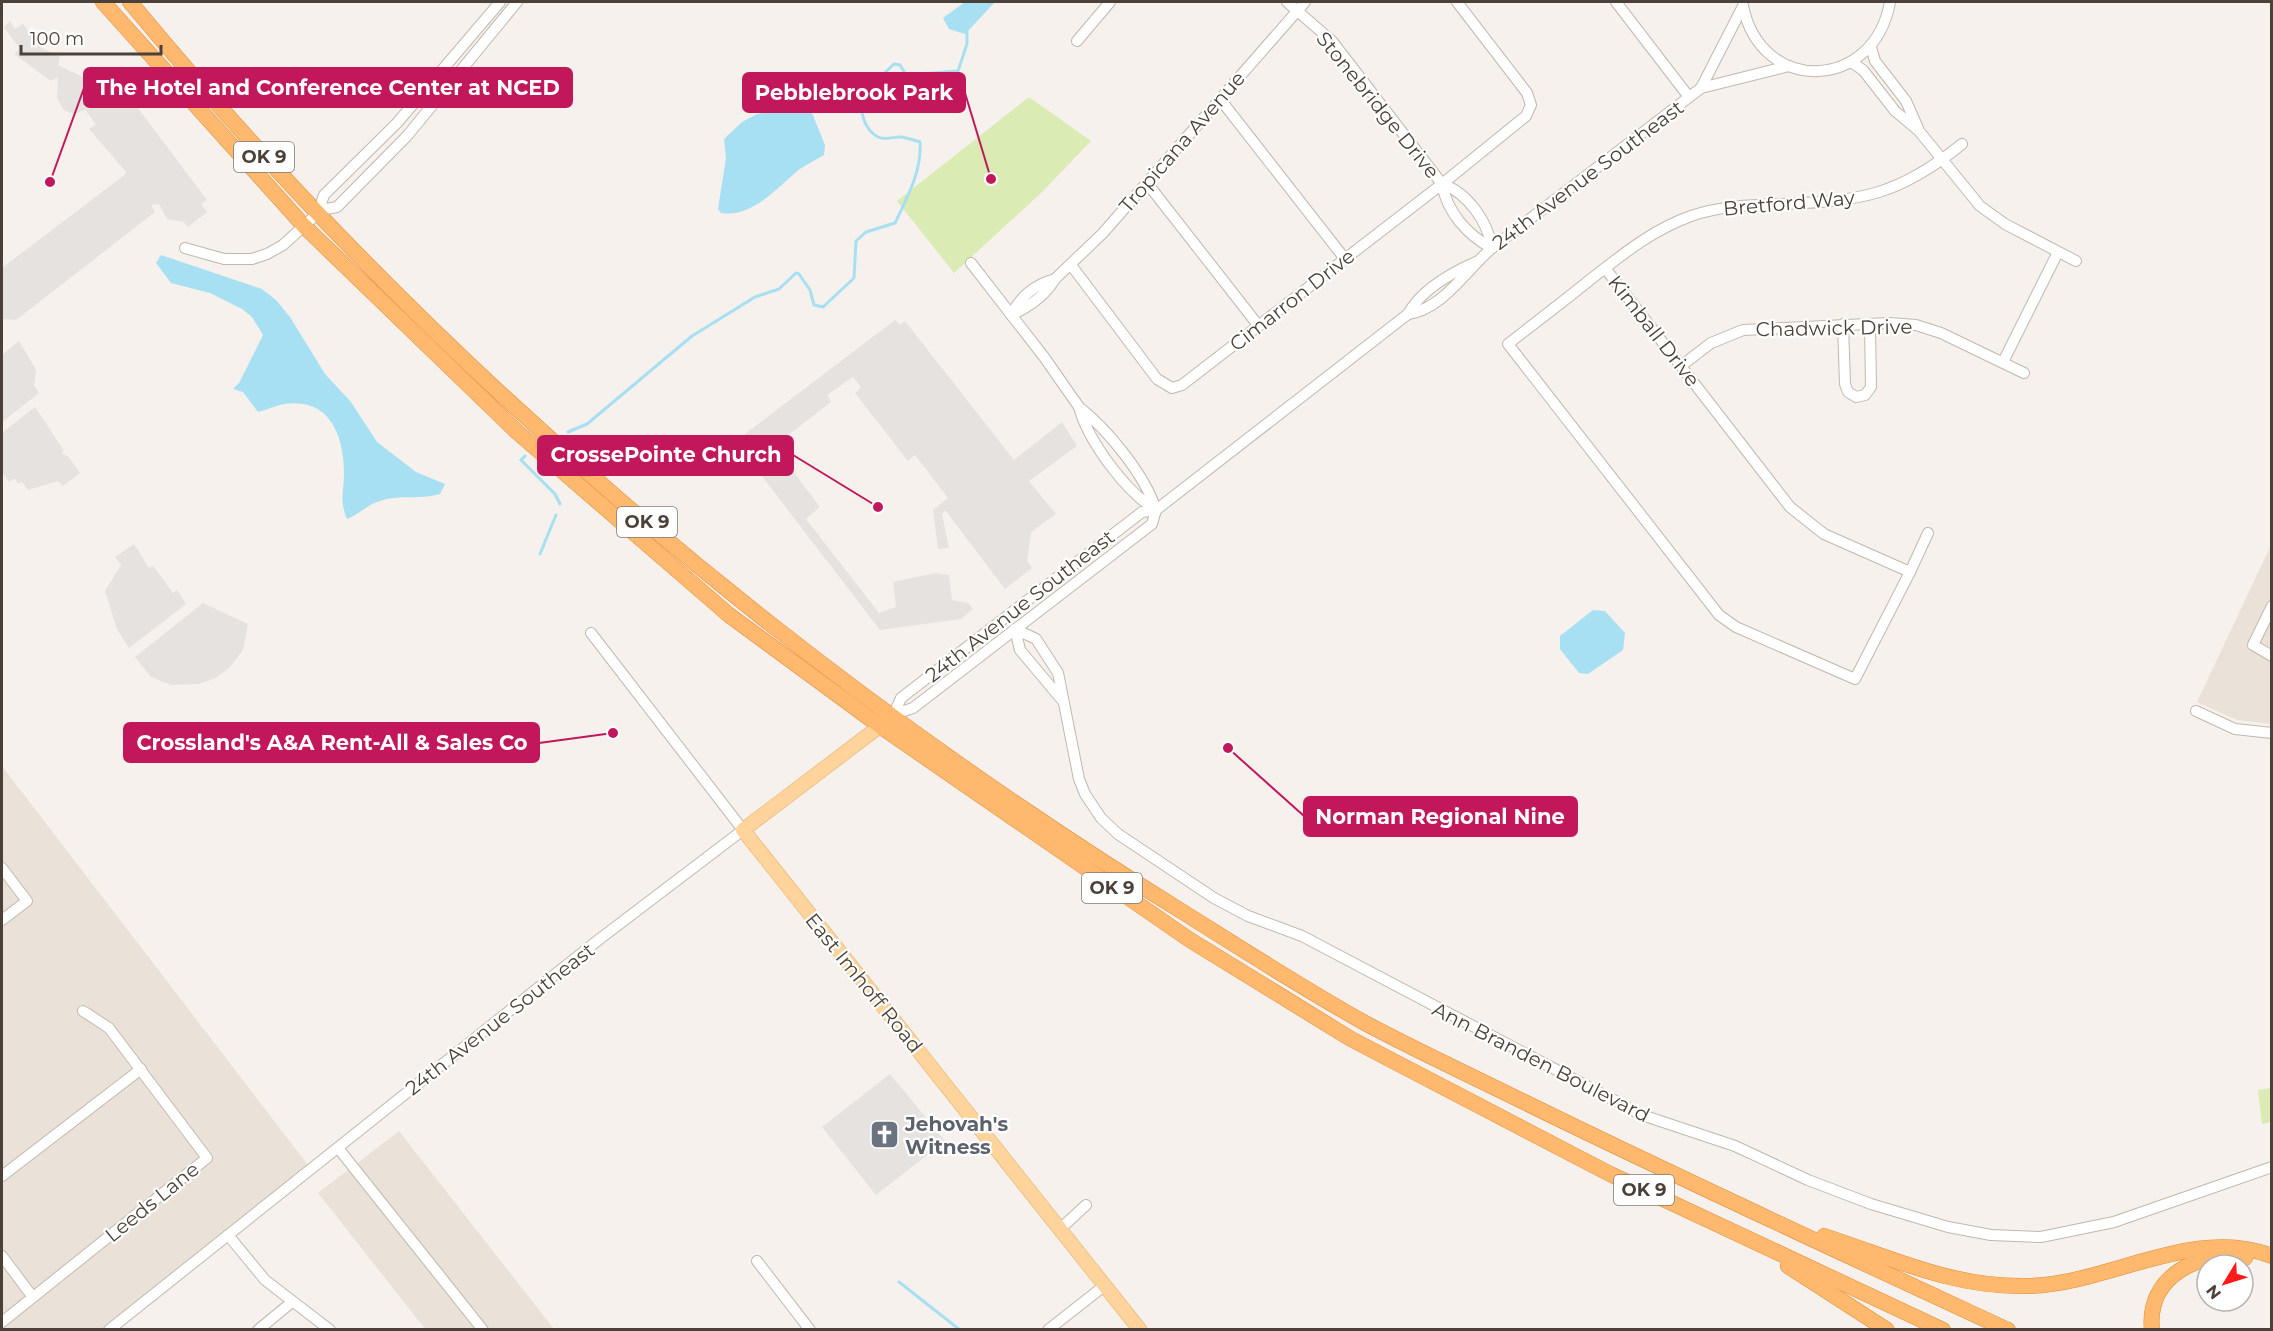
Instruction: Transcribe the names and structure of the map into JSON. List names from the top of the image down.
{
  "streets": {
    "highway": ["OK 9"],
    "main road": ["24th Avenue Southeast", "East Imhoff Road"],
    "street": [
      "Stonebridge Drive",
      "Tropicana Avenue",
      "Bretford Way",
      "Cimarron Drive",
      "Chadwick Drive",
      "Kimball Drive",
      "Ann Branden Boulevard",
      "Leeds Lane"
    ]
  },
  "crossings": [
    ["Stonebridge Drive", "Tropicana Avenue"],
    ["Stonebridge Drive", "24th Avenue Southeast"],
    ["Stonebridge Drive", "Cimarron Drive"],
    ["Tropicana Avenue", "Cimarron Drive"],
    ["OK 9", "24th Avenue Southeast"],
    ["24th Avenue Southeast", "East Imhoff Road"],
    ["24th Avenue Southeast", "Ann Branden Boulevard"],
    ["Bretford Way", "Kimball Drive"],
    ["Chadwick Drive", "Kimball Drive"]
  ],
  "places": {
    "other": [
      "Pebblebrook Park",
      "The Hotel and Conference Center at NCED",
      "CrossePointe Church",
      "Crossland's A&A Rent-All & Sales Co",
      "Norman Regional Nine"
    ],
    "church": ["Jehovah's Witness"]
  },
  "scale_bar": "100 m",
  "north": "bottom left"
}
